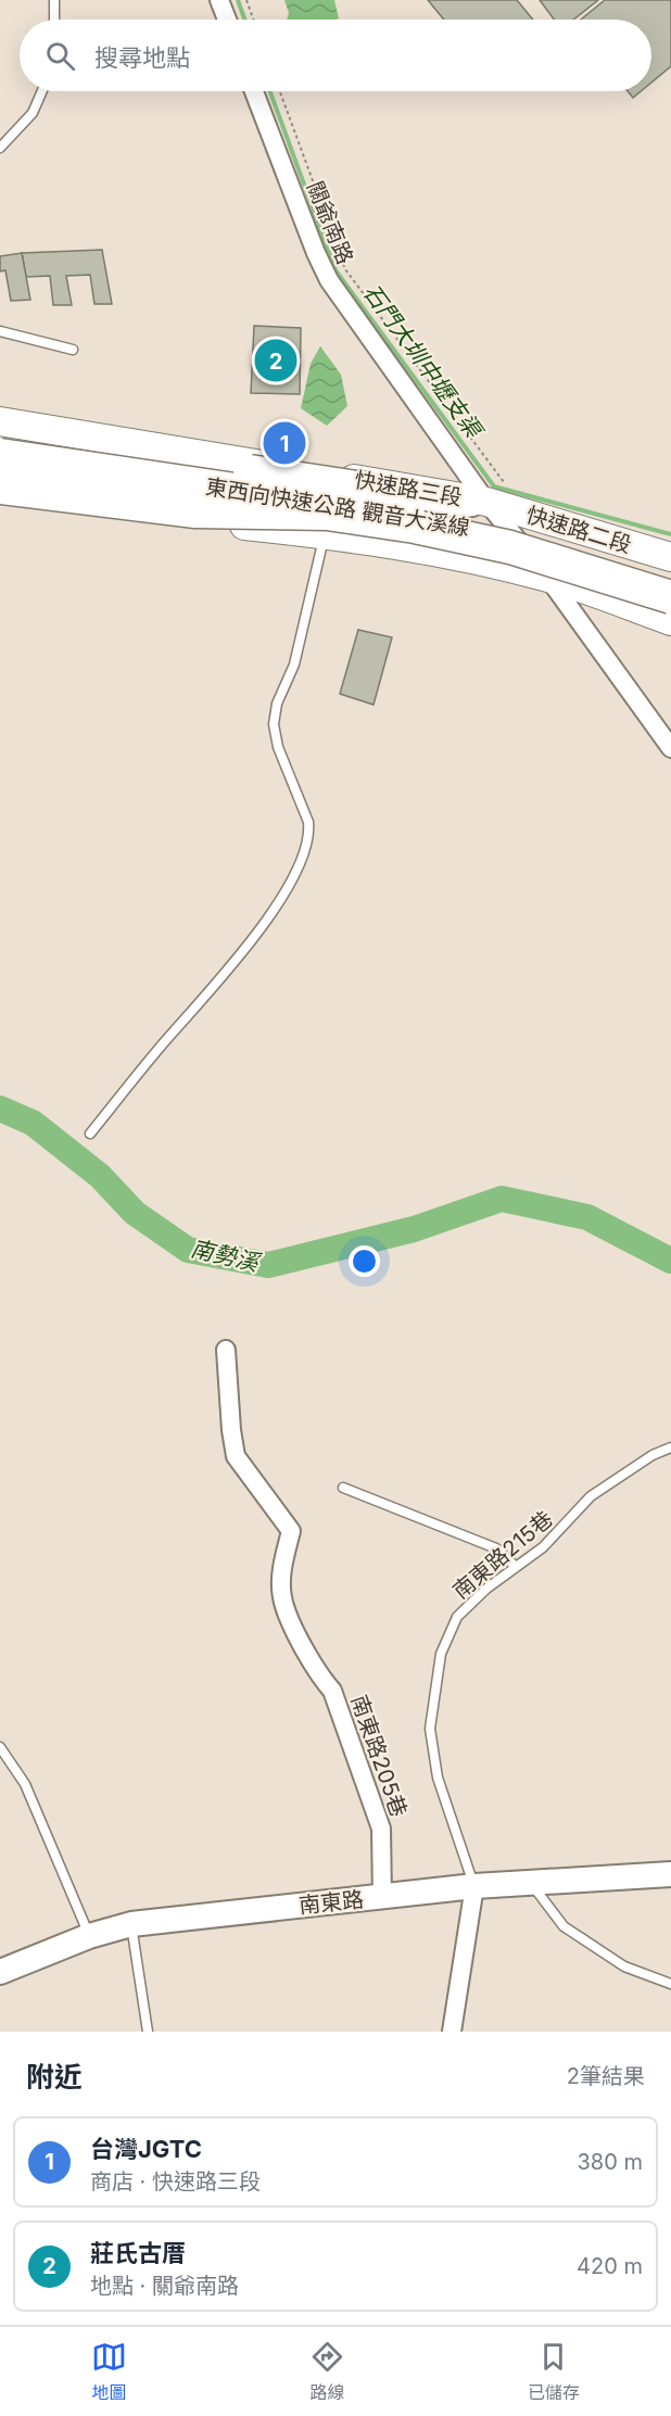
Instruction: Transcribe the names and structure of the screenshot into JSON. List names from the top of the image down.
{
  "streets": {
    "highway": ["東西向快速公路 觀音大溪線"],
    "main road": ["快速路三段", "快速路二段"],
    "street": ["關爺南路", "南東路205巷", "南東路"],
    "lane": ["南東路215巷"]
  },
  "crossings": [
    ["關爺南路", "快速路三段"],
    ["關爺南路", "快速路二段"],
    ["快速路三段", "東西向快速公路 觀音大溪線"],
    ["快速路三段", "快速路二段"],
    ["南東路215巷", "南東路"],
    ["南東路205巷", "南東路"]
  ],
  "water": ["石門大圳中壢支渠", "南勢溪"],
  "page": {
    "search": "搜尋地點",
    "pins": ["2", "1"],
    "heading": ["附近", "2筆結果"],
    "list": [
      {
        "mark": "1",
        "name": "台灣JGTC",
        "note": "商店 · 快速路三段",
        "value": "380 m"
      },
      {
        "mark": "2",
        "name": "莊氏古厝",
        "note": "地點 · 關爺南路",
        "value": "420 m"
      }
    ],
    "nav": ["地圖", "路線", "已儲存"]
  }
}
